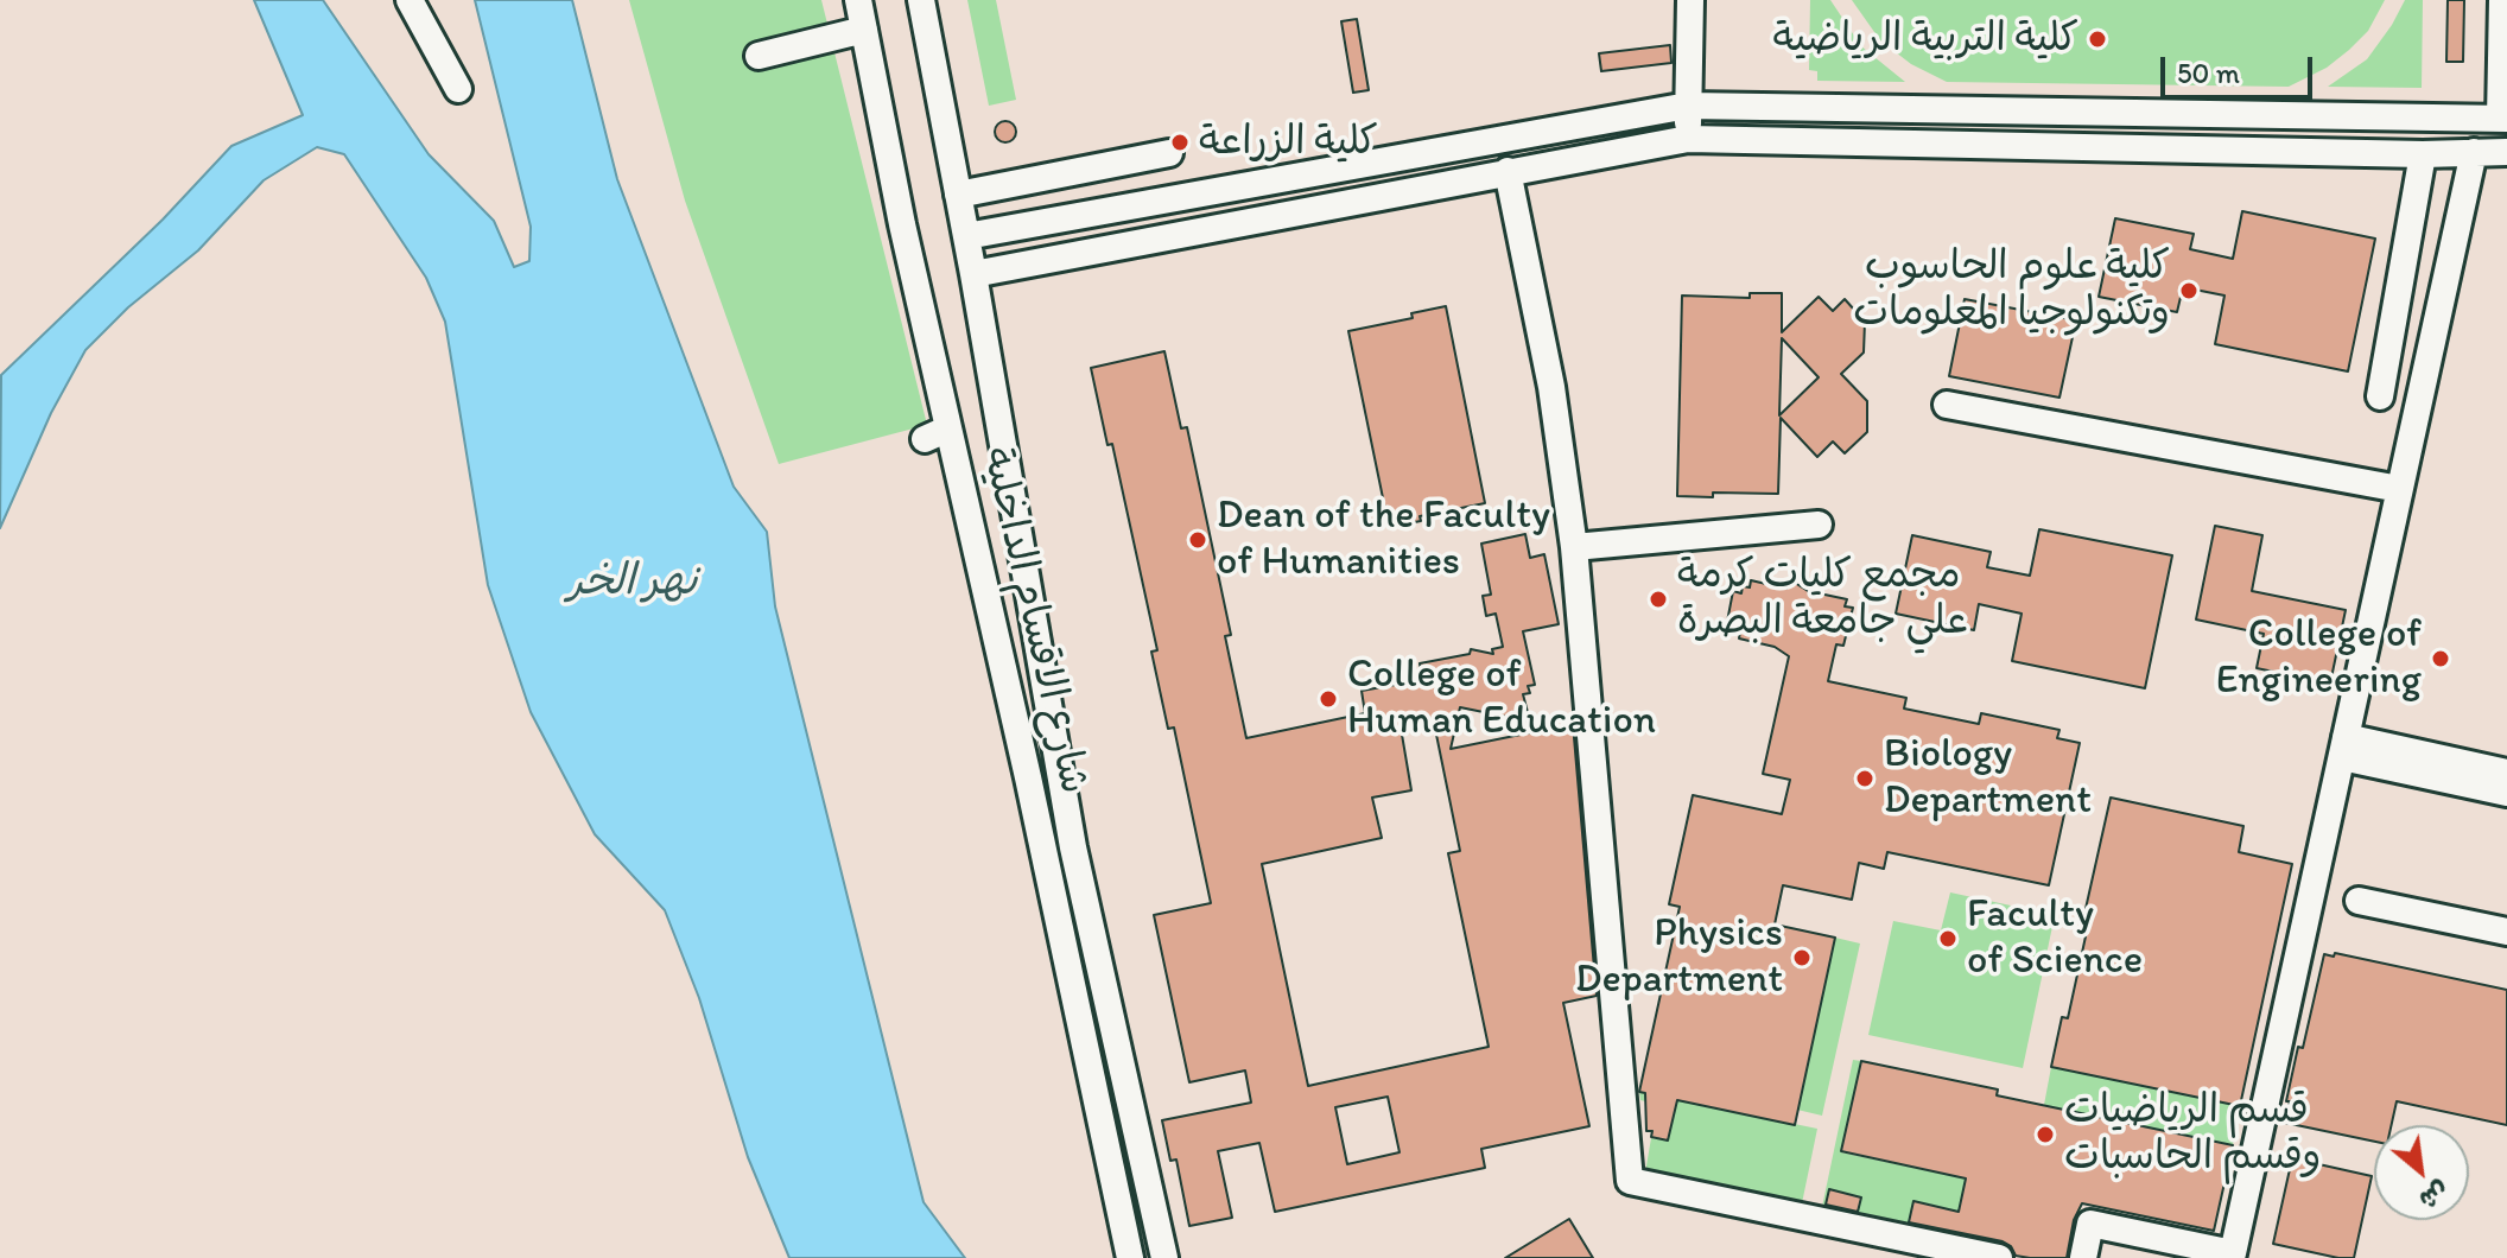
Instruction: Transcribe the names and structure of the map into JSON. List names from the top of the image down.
{
  "streets": {
    "street": ["شارع الاقسام الداخلية"]
  },
  "water": ["نهر الخر"],
  "places": [
    "كلية التربية الرياضية",
    "كلية الزراعة",
    "كلية علوم الحاسوب وتكنولوجيا المعلومات",
    "Dean of the Faculty of Humanities",
    "مجمع كليات كرمة علي جامعة البصرة",
    "College of Engineering",
    "College of Human Education",
    "Biology Department",
    "Faculty of Science",
    "Physics Department",
    "قسم الرياضيات وقسم الحاسبات"
  ],
  "scale_bar": "50 m",
  "north": "bottom right"
}
